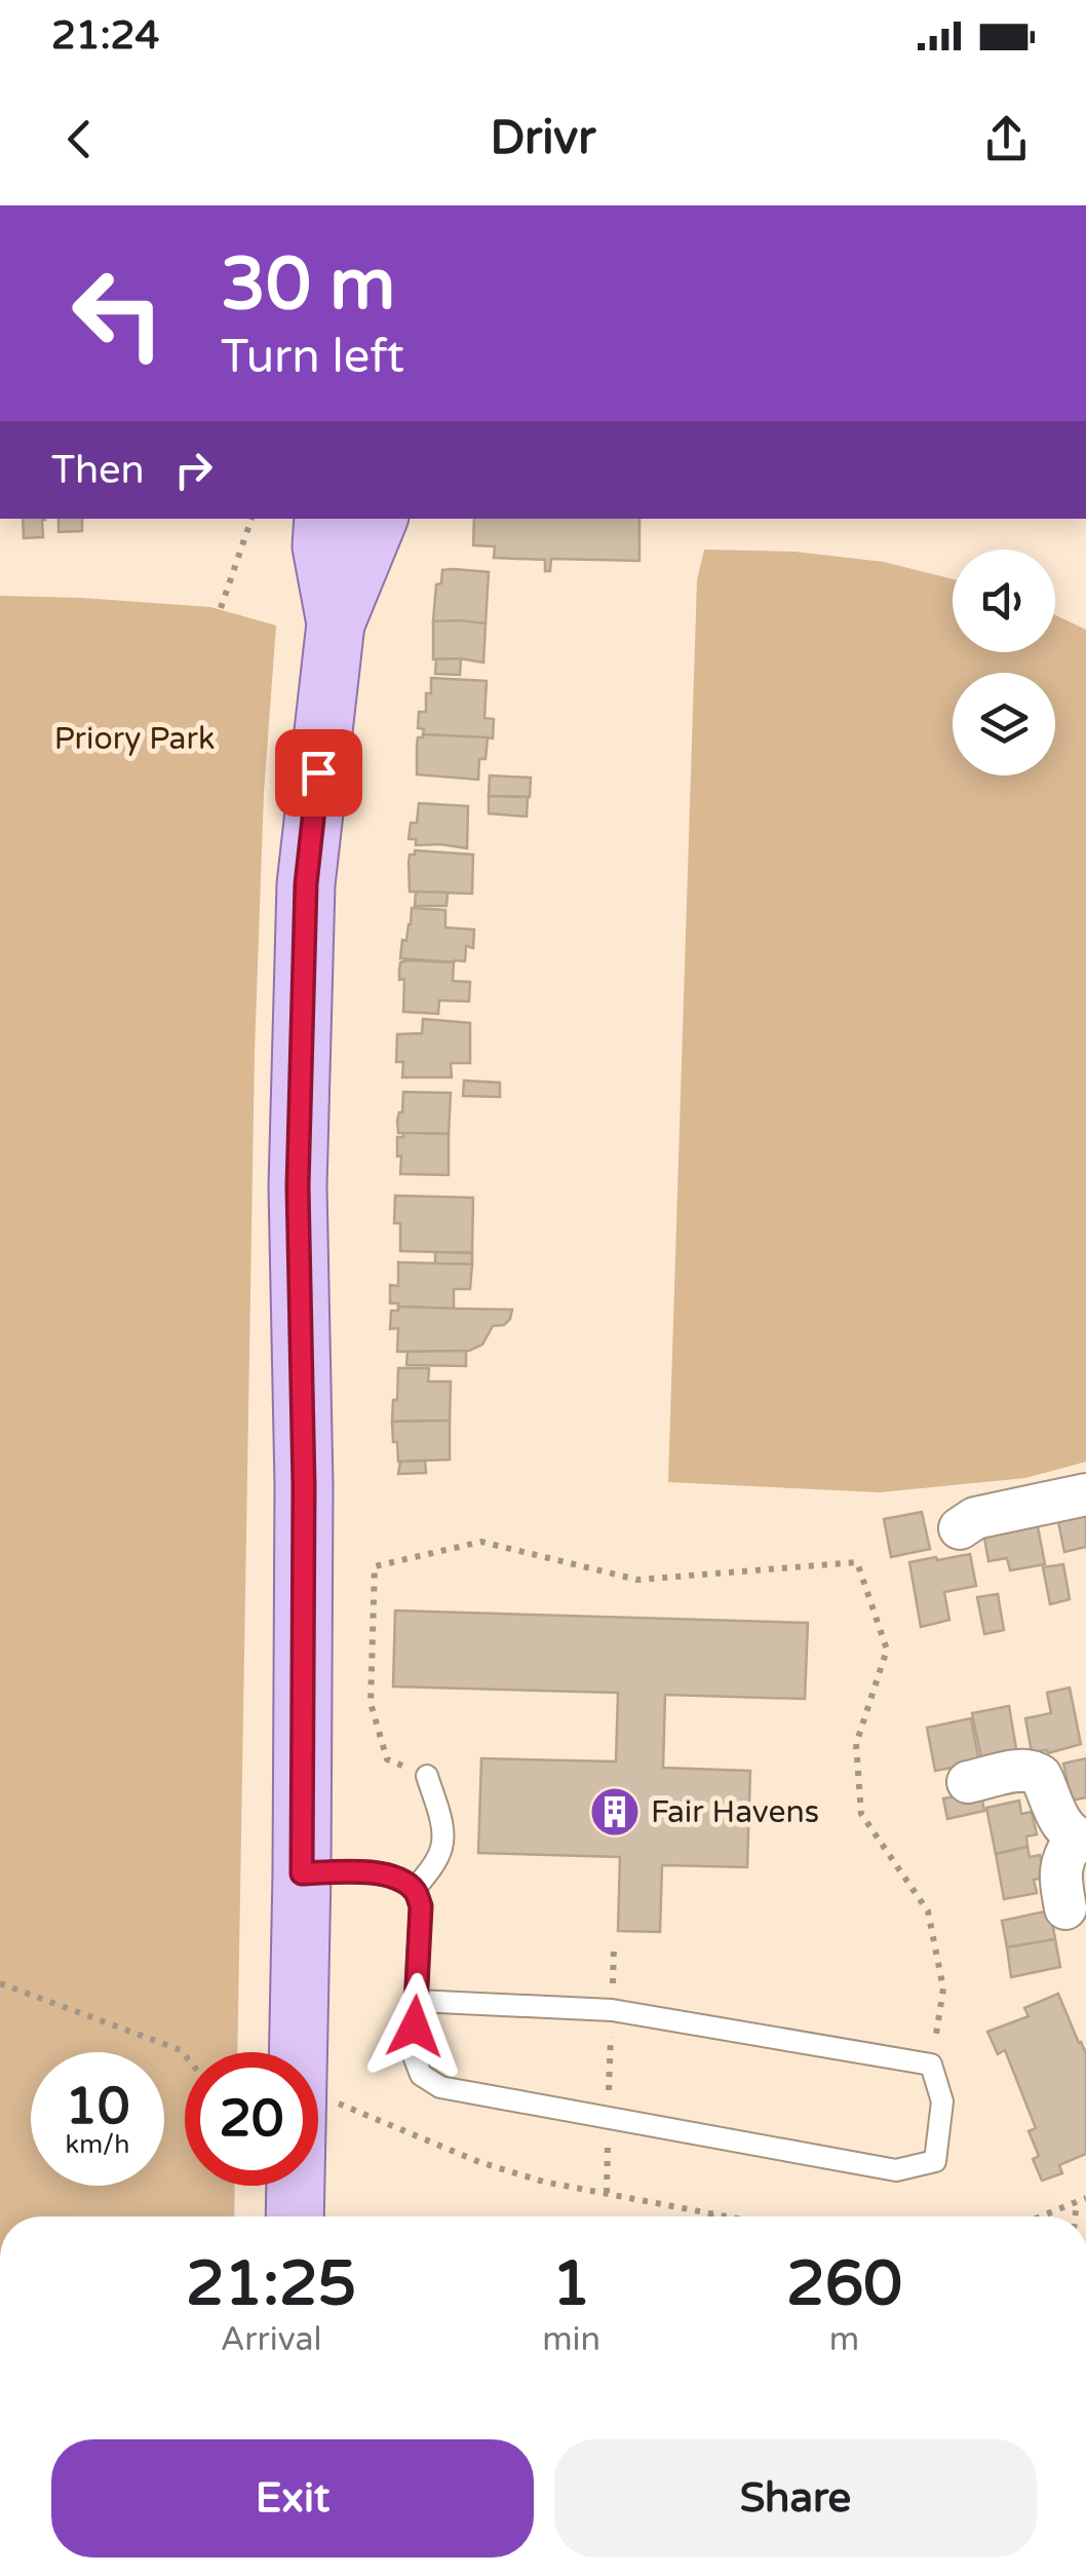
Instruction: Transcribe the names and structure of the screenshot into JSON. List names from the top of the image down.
{
  "parks": ["Priory Park"],
  "places": {
    "building": ["Fair Havens"]
  },
  "page": {
    "status": "21:24",
    "header": "Drivr",
    "turn": ["30 m", "Turn left"],
    "then": "Then",
    "speed": "10 km/h",
    "limit": "20",
    "eta": [
      "21:25",
      "Arrival",
      "1",
      "min",
      "260",
      "m"
    ],
    "buttons": ["Exit", "Share"]
  }
}
